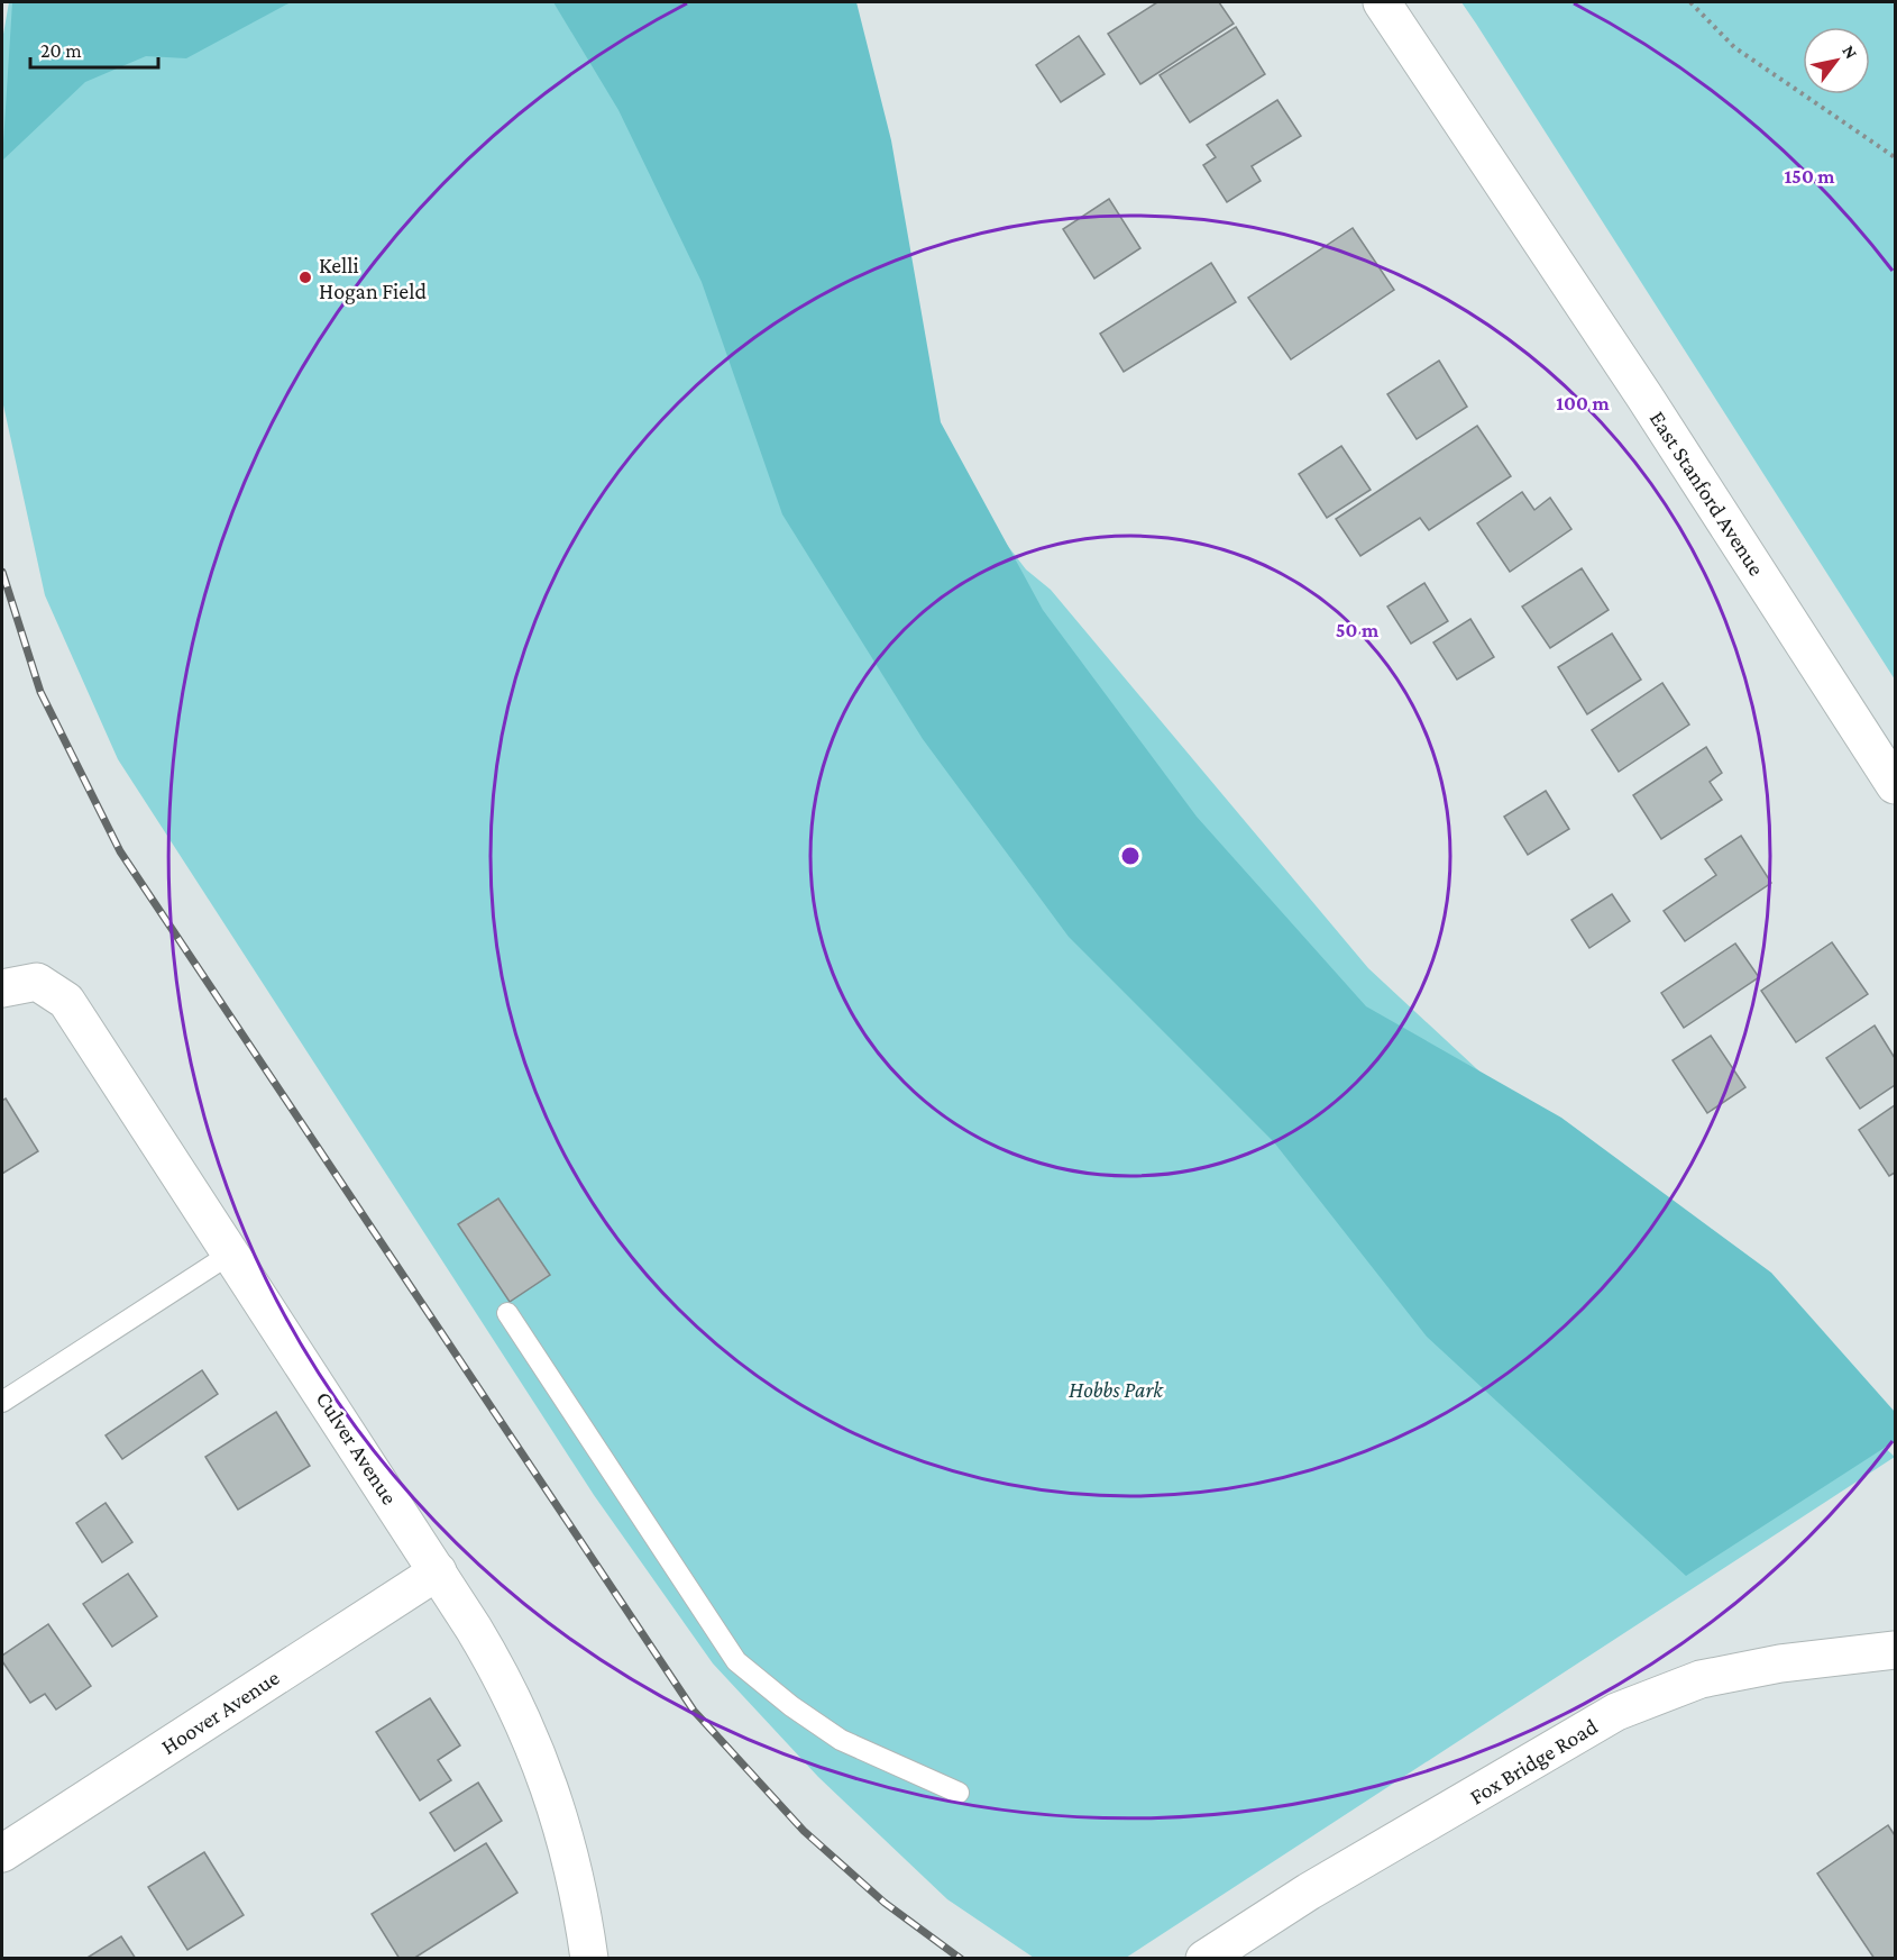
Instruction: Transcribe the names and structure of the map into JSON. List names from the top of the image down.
{
  "streets": {
    "street": [
      "East Stanford Avenue",
      "Culver Avenue",
      "Hoover Avenue",
      "Fox Bridge Road"
    ]
  },
  "crossings": [
    ["Culver Avenue", "Hoover Avenue"]
  ],
  "parks": ["Hobbs Park"],
  "places": ["Kelli Hogan Field"],
  "scale_bar": "20 m",
  "north": "top right",
  "rings": ["150 m", "100 m", "50 m"]
}
